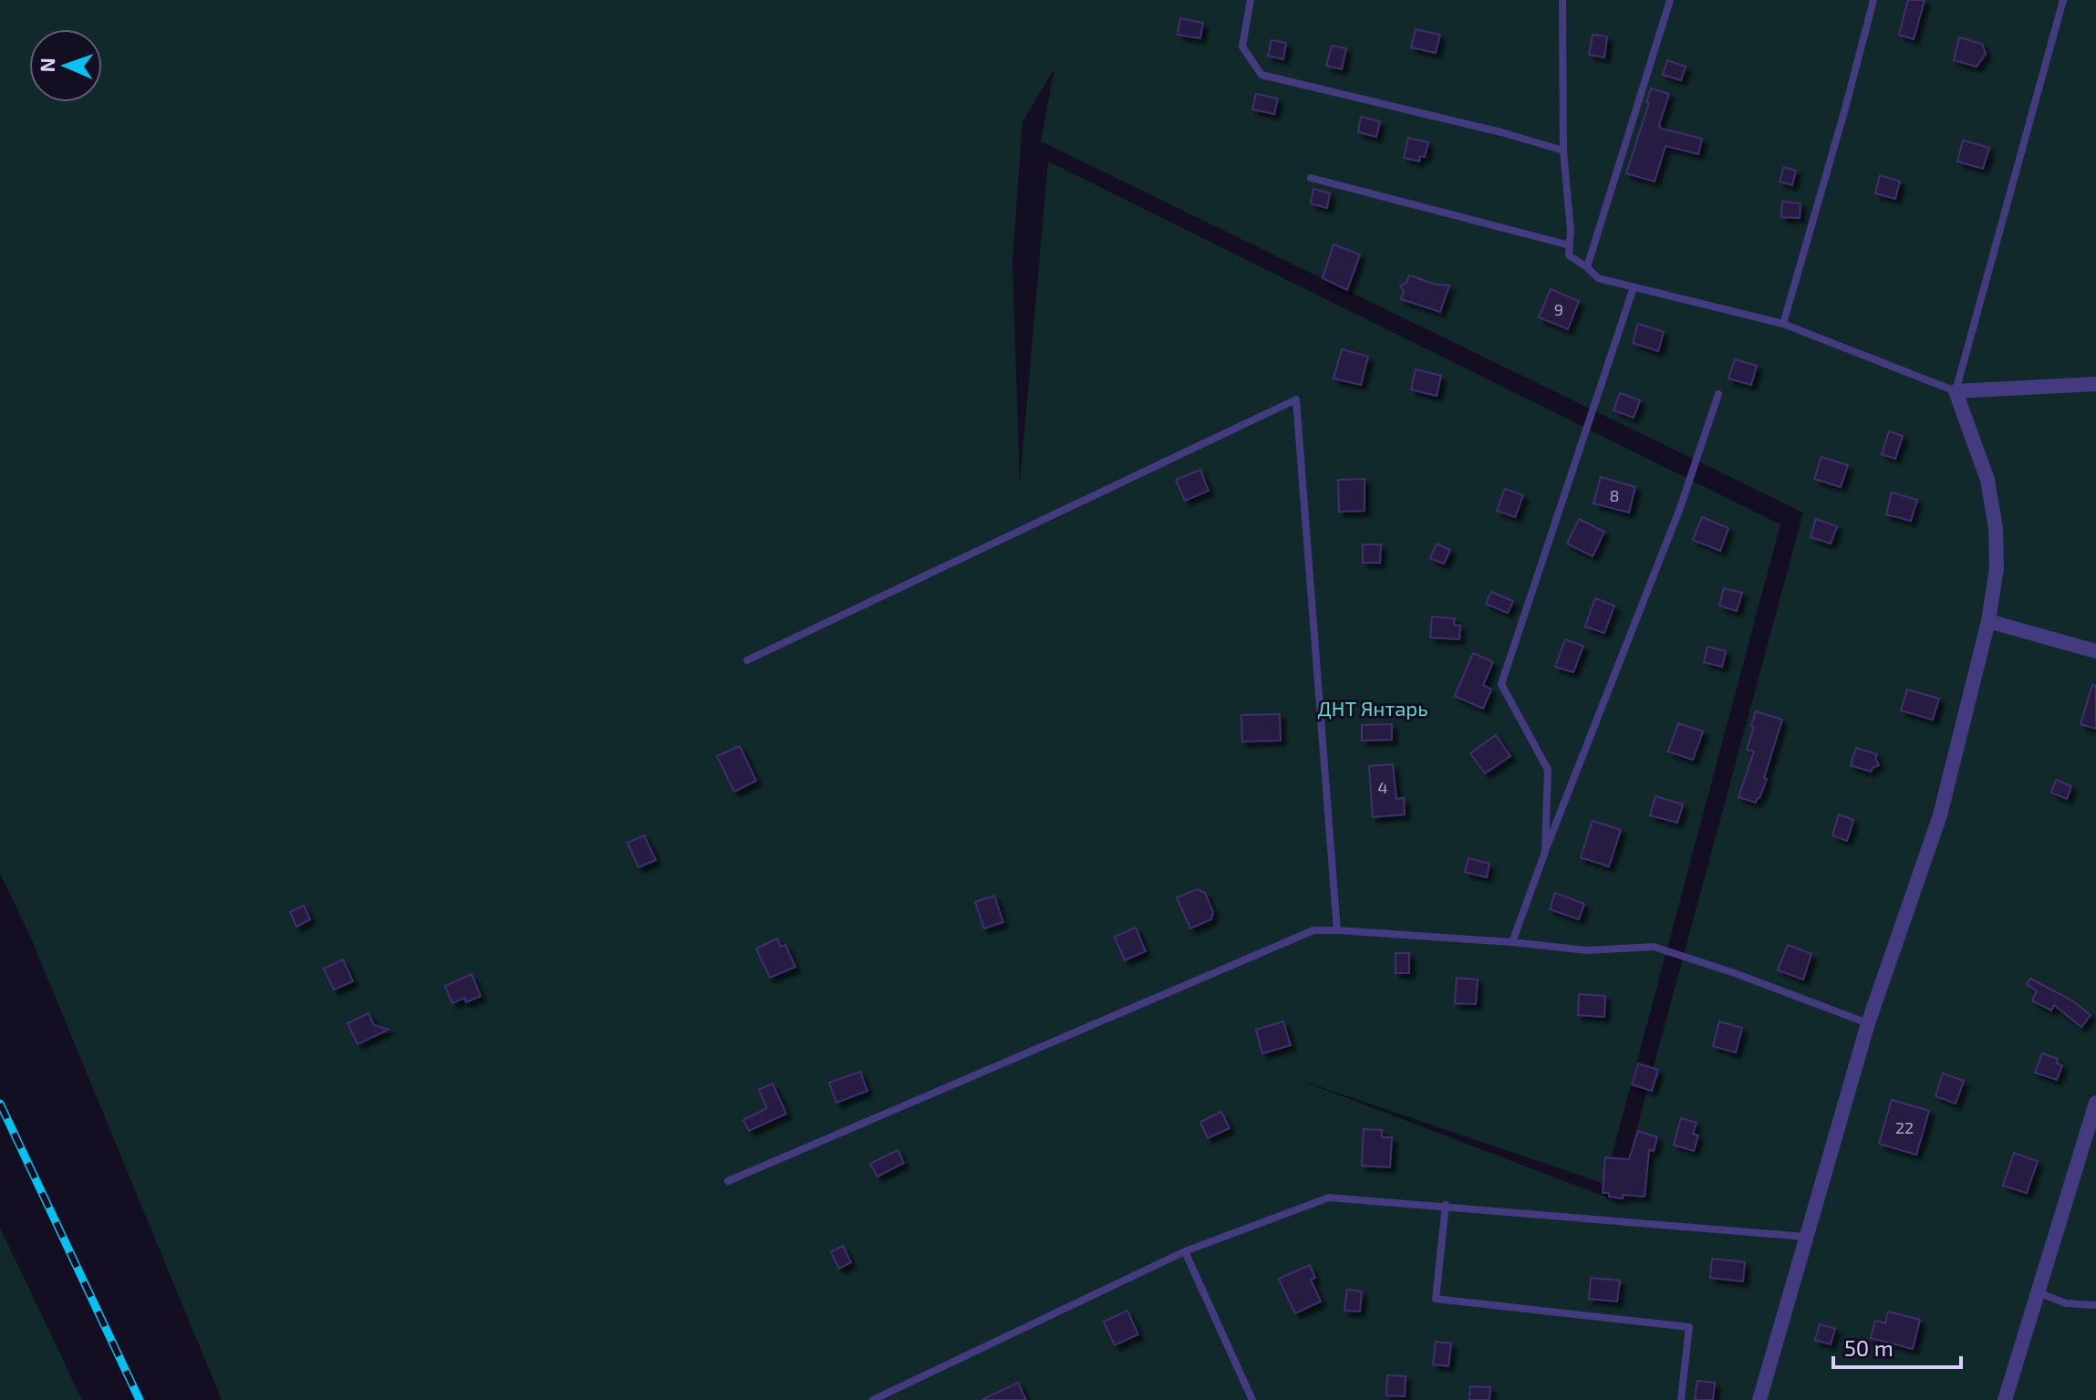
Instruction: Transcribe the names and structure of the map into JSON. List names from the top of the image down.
{
  "parks": ["ДНТ Янтарь"],
  "house_numbers": [
    "9",
    "8",
    "4",
    "22"
  ],
  "scale_bar": "50 m",
  "north": "left"
}
